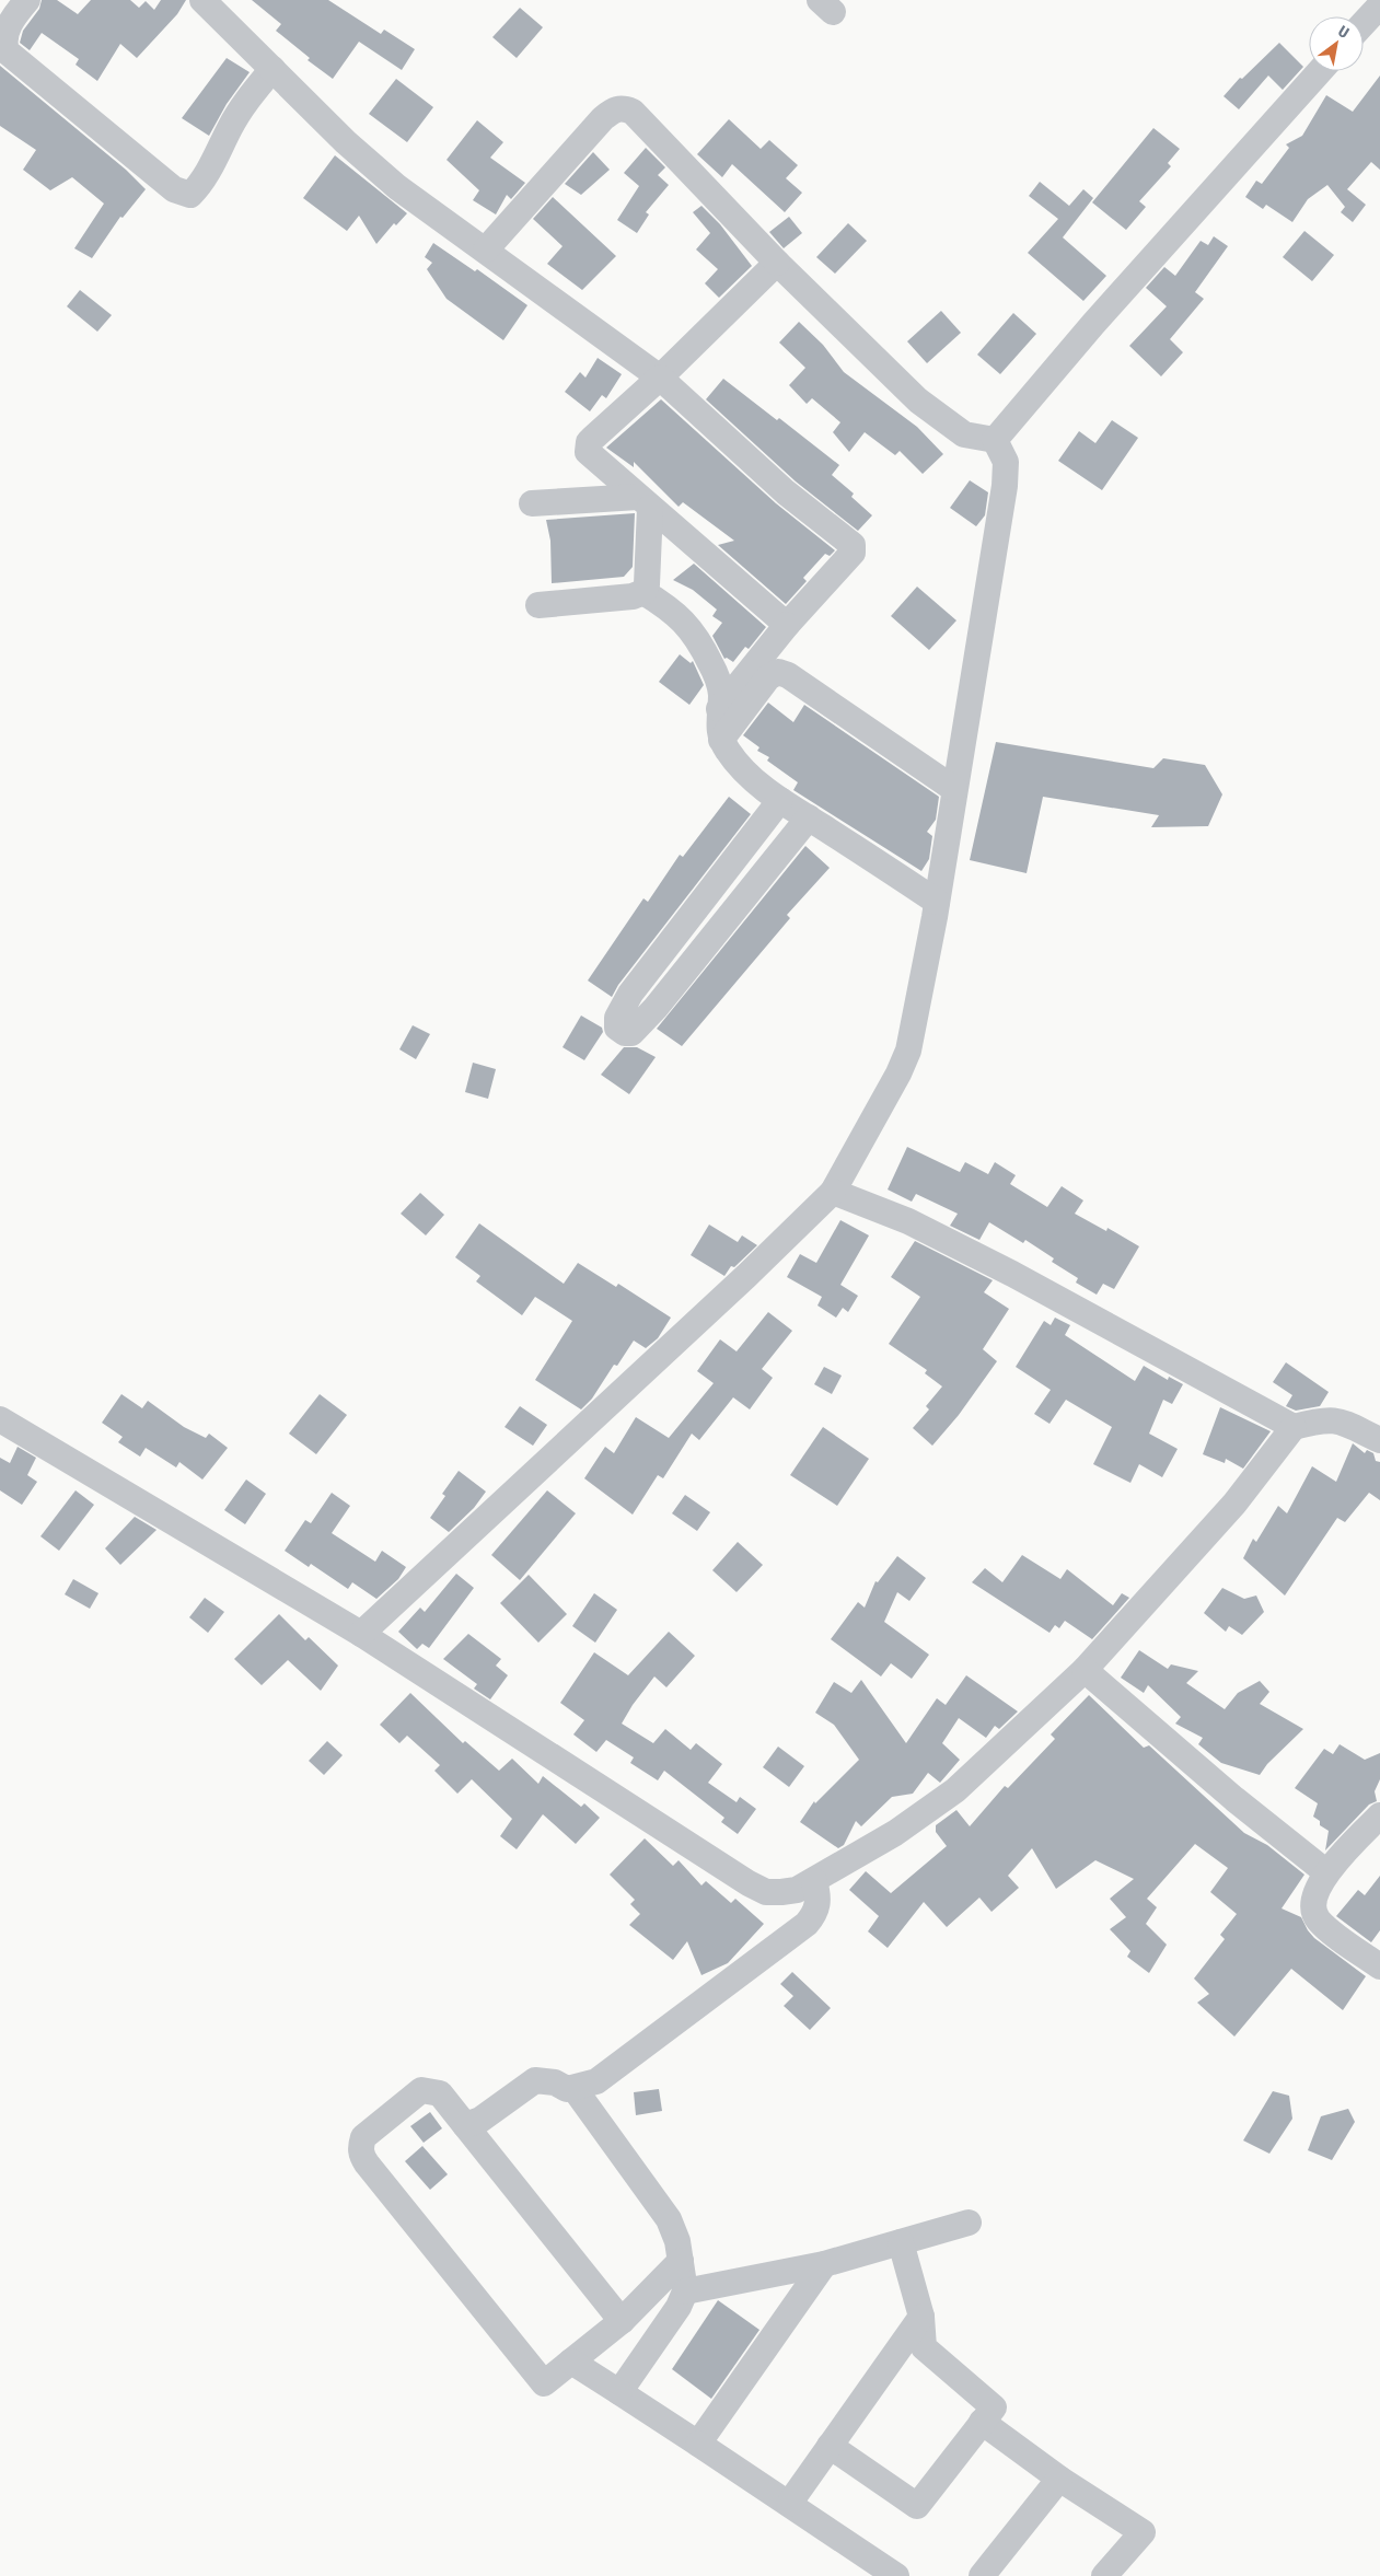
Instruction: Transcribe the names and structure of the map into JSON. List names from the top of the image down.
{
  "north": "top right"
}
